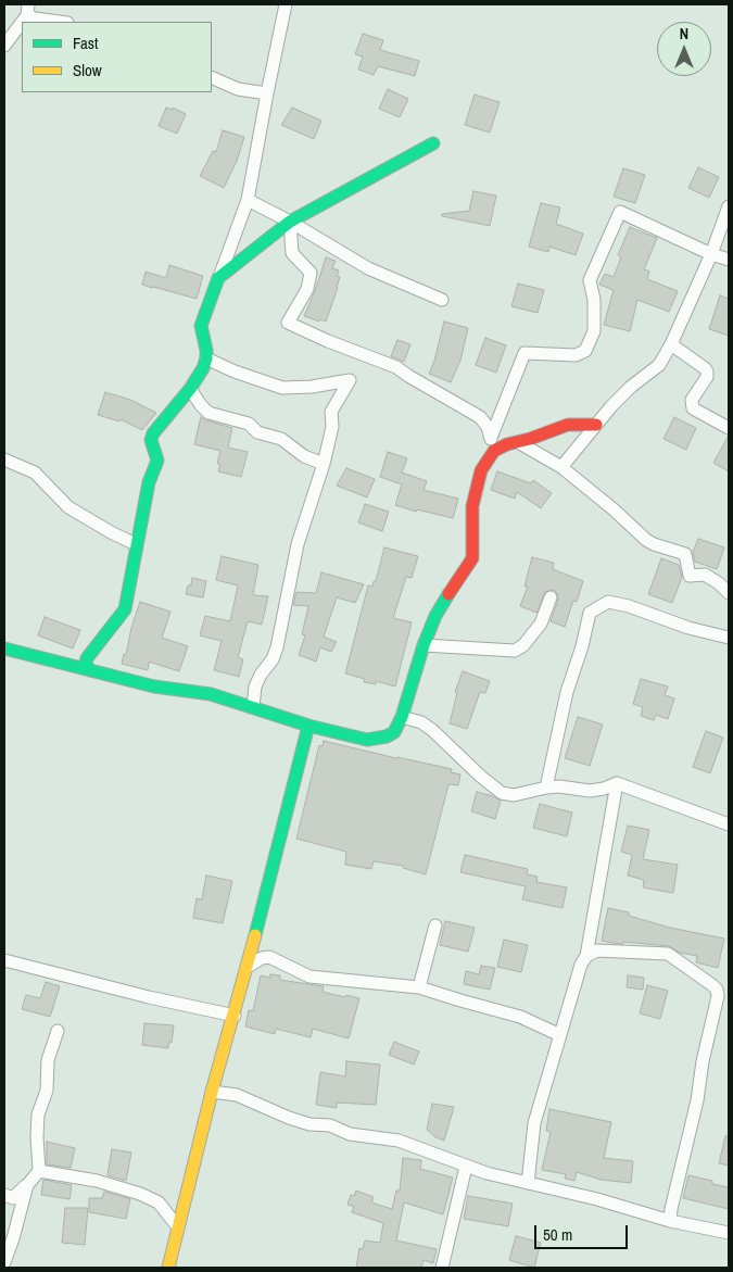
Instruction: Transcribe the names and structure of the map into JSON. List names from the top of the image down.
{
  "legend": ["Fast", "Slow"],
  "scale_bar": "50 m",
  "north": "top"
}
